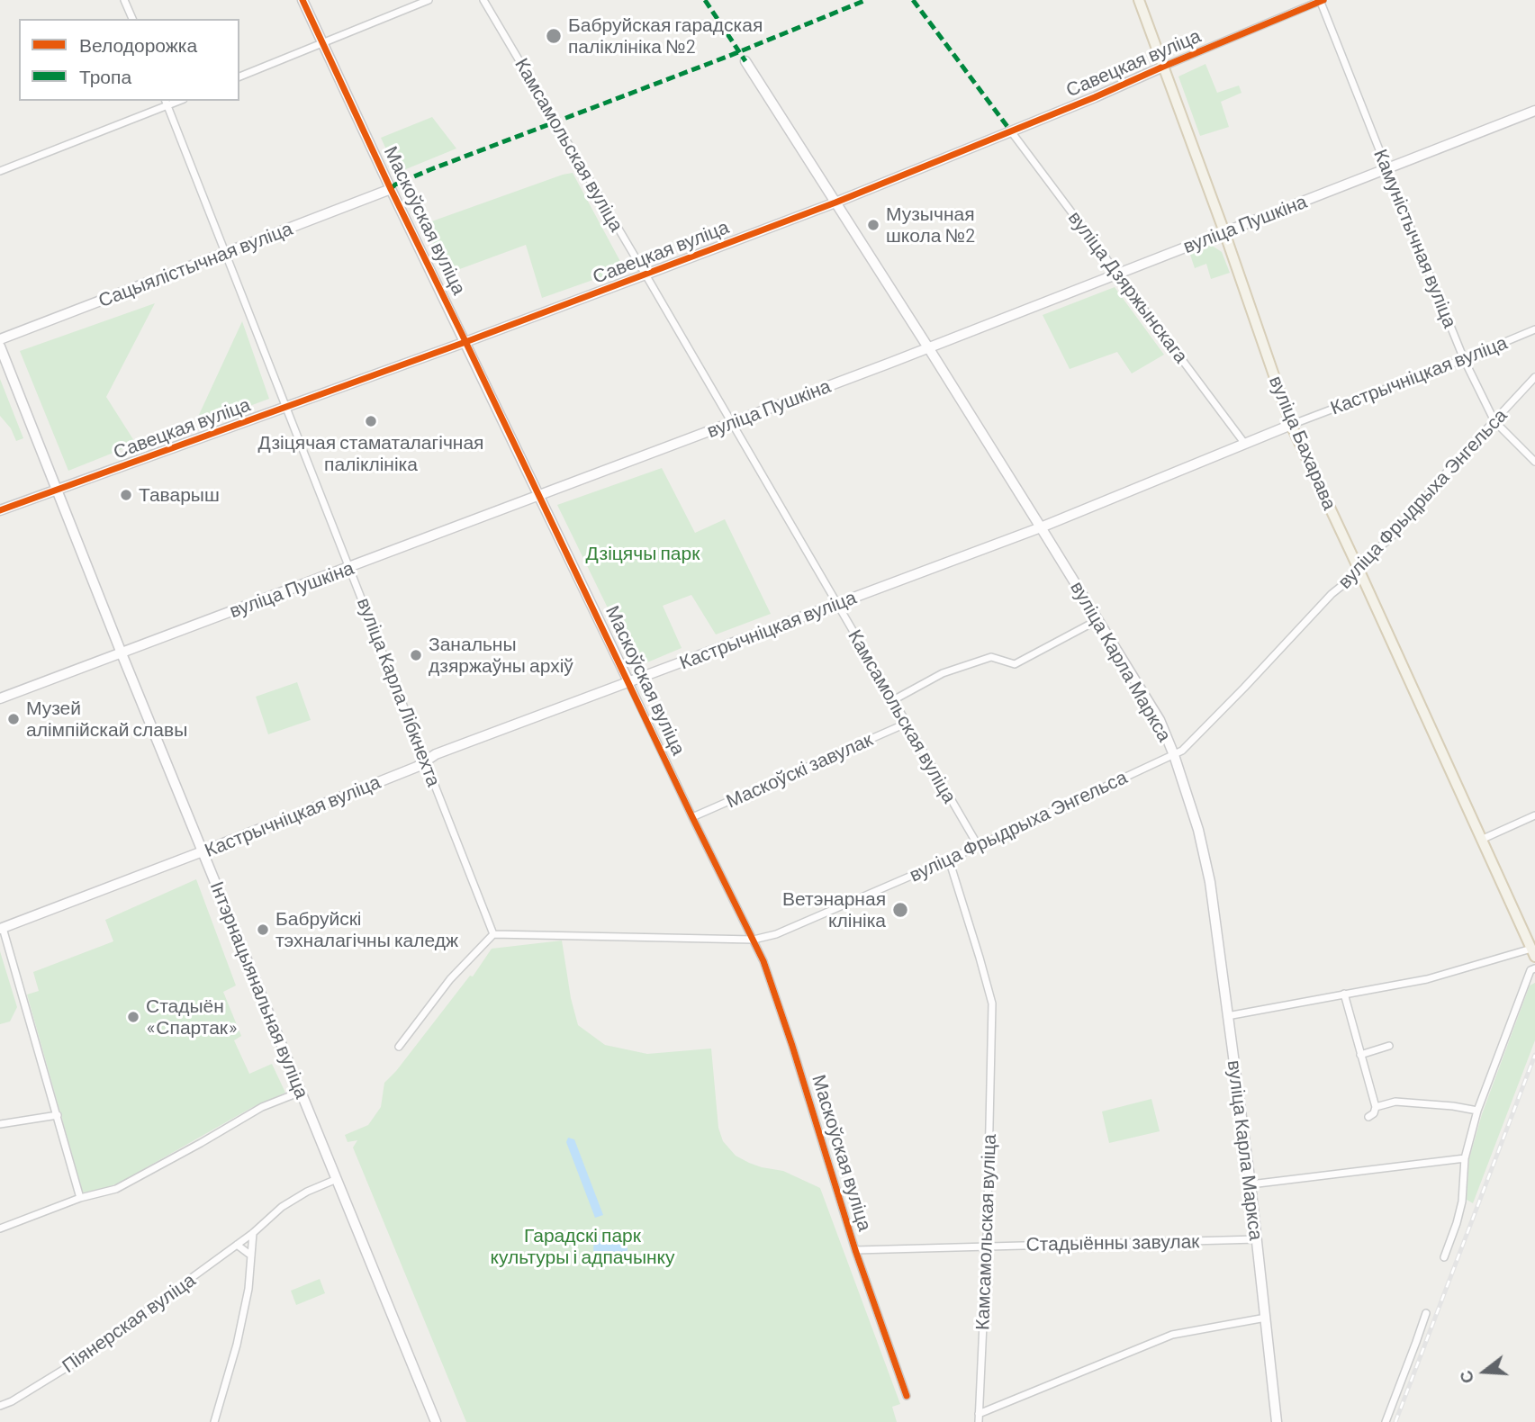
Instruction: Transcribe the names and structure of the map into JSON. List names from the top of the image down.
{
  "streets": {
    "main road": [
      "Савецкая вуліца",
      "Маскоўская вуліца",
      "вуліца Пушкіна",
      "Сацыялістычная вуліца",
      "Кастрычніцкая вуліца",
      "вуліца Бахарава",
      "вуліца Карла Маркса",
      "Інтэрнацыянальная вуліца"
    ],
    "street": [
      "Камсамольская вуліца",
      "Камуністычная вуліца",
      "вуліца Дзяржынскага",
      "вуліца Фрыдрыха Энгельса",
      "вуліца Карла Лібкнехта",
      "Маскоўскі завулак",
      "Стадыённы завулак",
      "Піянерская вуліца"
    ]
  },
  "crossings": [
    ["Савецкая вуліца", "Камсамольская вуліца"],
    ["Савецкая вуліца", "Маскоўская вуліца"],
    ["Савецкая вуліца", "Камуністычная вуліца"],
    ["Савецкая вуліца", "вуліца Дзяржынскага"],
    ["Савецкая вуліца", "вуліца Бахарава"],
    ["Савецкая вуліца", "вуліца Карла Маркса"],
    ["Савецкая вуліца", "вуліца Карла Лібкнехта"],
    ["Савецкая вуліца", "Інтэрнацыянальная вуліца"],
    ["Камсамольская вуліца", "вуліца Пушкіна"],
    ["Камсамольская вуліца", "Кастрычніцкая вуліца"],
    ["Камсамольская вуліца", "вуліца Фрыдрыха Энгельса"],
    ["Камсамольская вуліца", "Маскоўскі завулак"],
    ["Камсамольская вуліца", "Стадыённы завулак"],
    ["Маскоўская вуліца", "вуліца Пушкіна"],
    ["Маскоўская вуліца", "Сацыялістычная вуліца"],
    ["Маскоўская вуліца", "Кастрычніцкая вуліца"],
    ["Маскоўская вуліца", "вуліца Фрыдрыха Энгельса"],
    ["Маскоўская вуліца", "Маскоўскі завулак"],
    ["Маскоўская вуліца", "Стадыённы завулак"],
    ["вуліца Пушкіна", "Камуністычная вуліца"],
    ["вуліца Пушкіна", "вуліца Дзяржынскага"],
    ["вуліца Пушкіна", "вуліца Бахарава"],
    ["вуліца Пушкіна", "вуліца Карла Маркса"],
    ["вуліца Пушкіна", "вуліца Карла Лібкнехта"],
    ["вуліца Пушкіна", "Інтэрнацыянальная вуліца"],
    ["Камуністычная вуліца", "Кастрычніцкая вуліца"],
    ["Камуністычная вуліца", "вуліца Фрыдрыха Энгельса"],
    ["Сацыялістычная вуліца", "вуліца Карла Лібкнехта"],
    ["вуліца Дзяржынскага", "Кастрычніцкая вуліца"],
    ["Кастрычніцкая вуліца", "вуліца Бахарава"],
    ["Кастрычніцкая вуліца", "вуліца Карла Маркса"],
    ["Кастрычніцкая вуліца", "вуліца Карла Лібкнехта"],
    ["Кастрычніцкая вуліца", "Інтэрнацыянальная вуліца"],
    ["вуліца Бахарава", "вуліца Фрыдрыха Энгельса"],
    ["вуліца Фрыдрыха Энгельса", "вуліца Карла Маркса"],
    ["вуліца Фрыдрыха Энгельса", "вуліца Карла Лібкнехта"],
    ["вуліца Карла Маркса", "Стадыённы завулак"],
    ["Інтэрнацыянальная вуліца", "Піянерская вуліца"]
  ],
  "parks": ["Дзіцячы парк", "Гарадскі парк культуры і адпачынку"],
  "places": [
    "Бабруйская гарадская паліклініка №2",
    "Музычная школа №2",
    "Дзіцячая стаматалагічная паліклініка",
    "Таварыш",
    "Занальны дзяржаўны архіў",
    "Музей алімпійскай славы",
    "Ветэнарная клініка",
    "Бабруйскі тэхналагічны каледж",
    "Стадыён «Спартак»"
  ],
  "legend": ["Велодорожка", "Тропа"],
  "north": "left"
}
